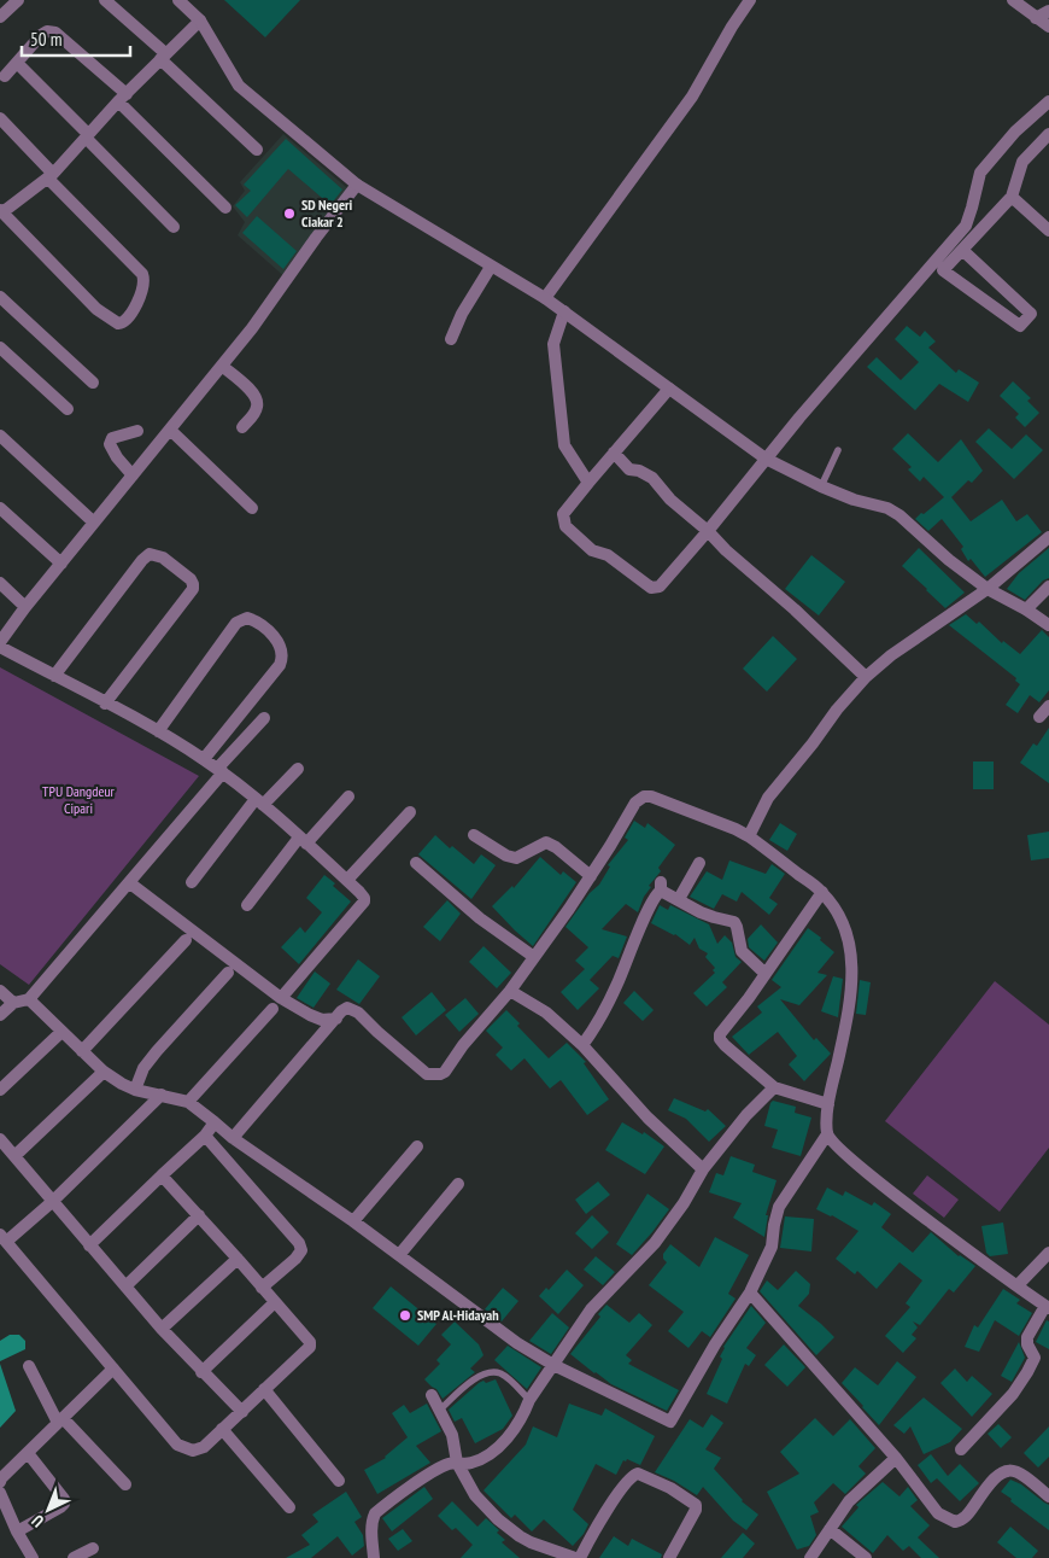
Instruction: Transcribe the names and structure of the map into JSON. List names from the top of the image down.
{
  "parks": ["TPU Dangdeur Cipari"],
  "places": ["SD Negeri Ciakar 2", "SMP Al-Hidayah"],
  "scale_bar": "50 m",
  "north": "bottom left"
}
